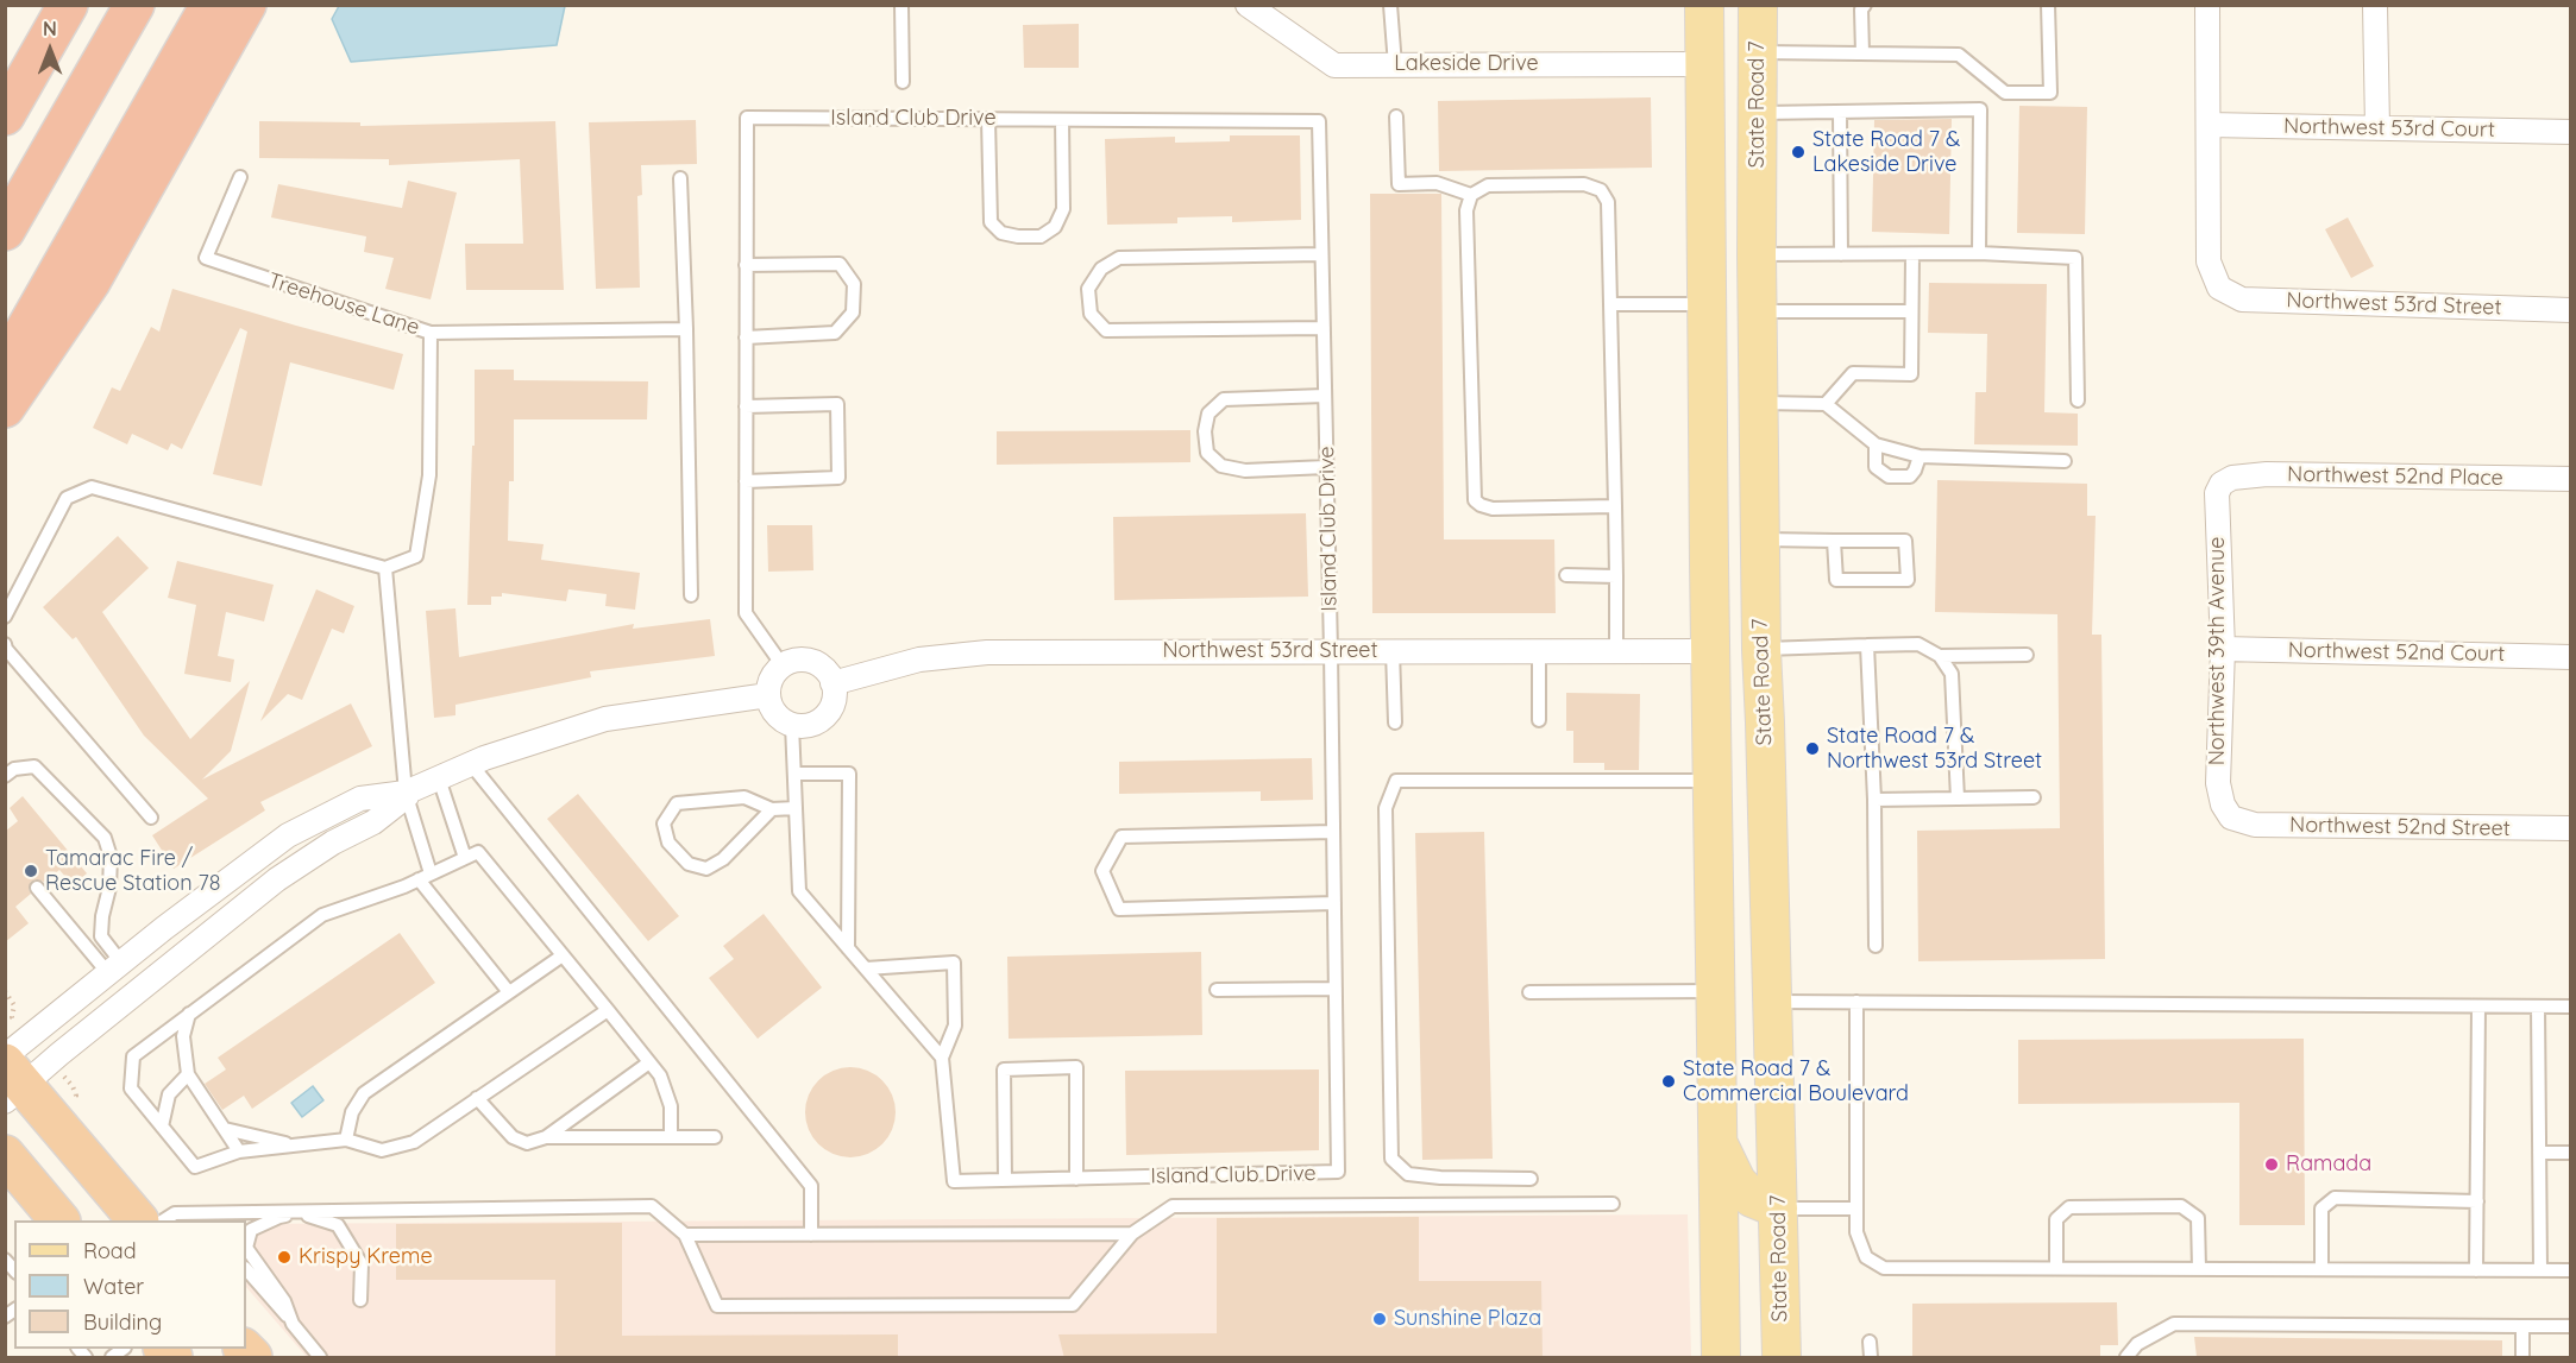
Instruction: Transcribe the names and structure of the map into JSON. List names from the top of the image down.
{
  "streets": {
    "main road": ["State Road 7"],
    "street": [
      "Lakeside Drive",
      "Northwest 53rd Court",
      "Northwest 53rd Street",
      "Northwest 52nd Place",
      "Northwest 39th Avenue",
      "Northwest 52nd Court",
      "Northwest 52nd Street"
    ],
    "lane": ["Island Club Drive", "Treehouse Lane"]
  },
  "crossings": [
    ["Island Club Drive", "Northwest 53rd Street"],
    ["Northwest 53rd Court", "Northwest 53rd Street"],
    ["Northwest 52nd Place", "Northwest 39th Avenue"],
    ["Northwest 39th Avenue", "Northwest 52nd Court"],
    ["Northwest 39th Avenue", "Northwest 52nd Street"]
  ],
  "places": [
    "State Road 7 & Lakeside Drive",
    "State Road 7 & Northwest 53rd Street",
    "Tamarac Fire / Rescue Station 78",
    "State Road 7 & Commercial Boulevard",
    "Ramada",
    "Krispy Kreme",
    "Sunshine Plaza"
  ],
  "legend": ["Road", "Water", "Building"],
  "north": "top"
}
